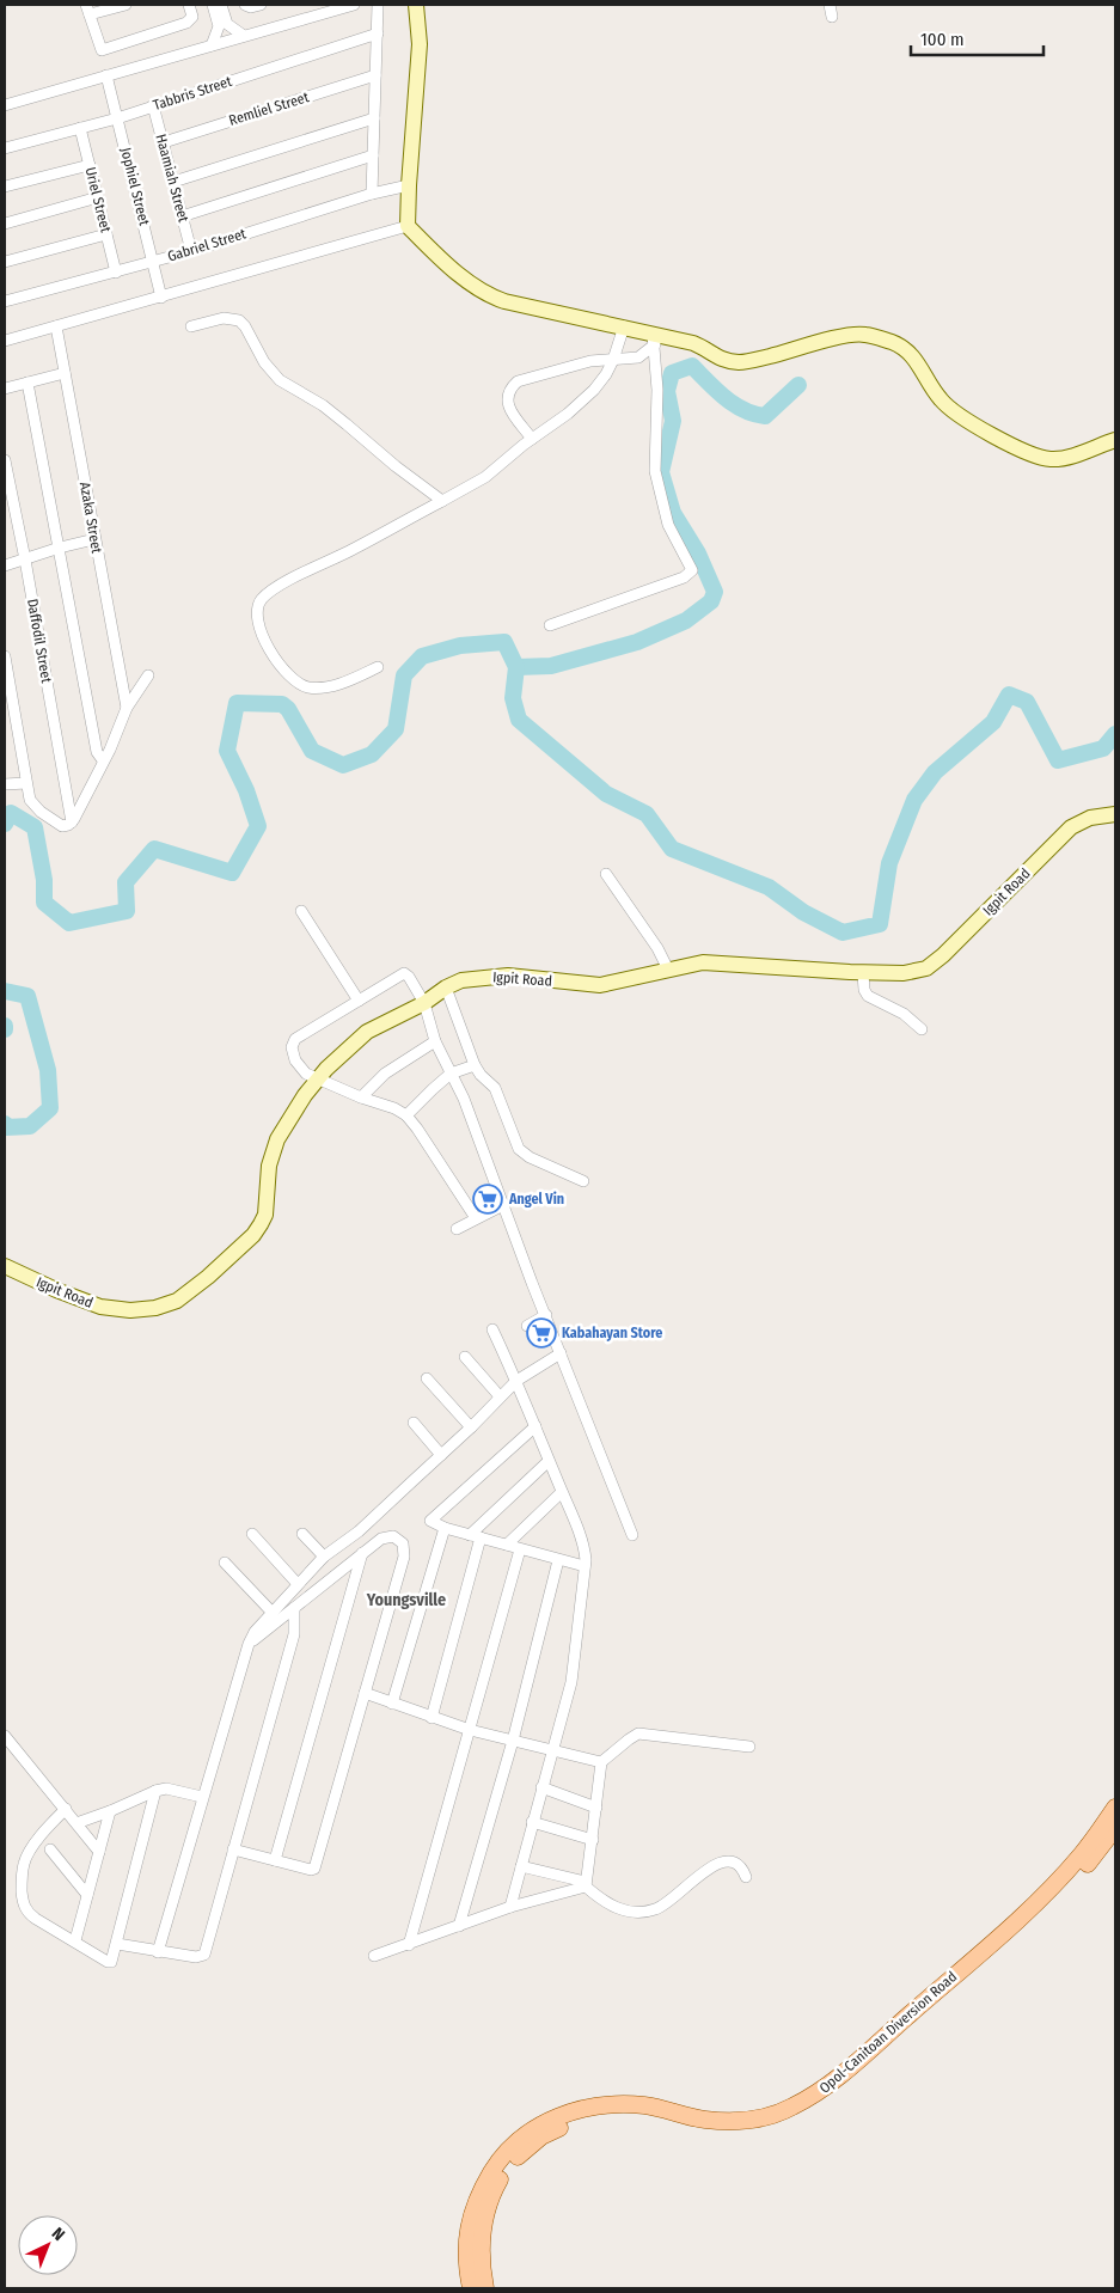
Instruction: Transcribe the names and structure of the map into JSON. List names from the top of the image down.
{
  "streets": {
    "main road": ["Opol-Canitoan Diversion Road"],
    "street": [
      "Tabbris Street",
      "Remliel Street",
      "Haamiah Street",
      "Jophiel Street",
      "Uriel Street",
      "Gabriel Street",
      "Azaka Street",
      "Daffodil Street",
      "Igpit Road"
    ]
  },
  "crossings": [
    ["Tabbris Street", "Haamiah Street"],
    ["Tabbris Street", "Jophiel Street"],
    ["Tabbris Street", "Uriel Street"],
    ["Remliel Street", "Haamiah Street"],
    ["Haamiah Street", "Gabriel Street"],
    ["Jophiel Street", "Gabriel Street"],
    ["Uriel Street", "Gabriel Street"]
  ],
  "districts": ["Youngsville"],
  "places": {
    "supermarket": ["Angel Vin", "Kabahayan Store"]
  },
  "scale_bar": "100 m",
  "north": "top right"
}
